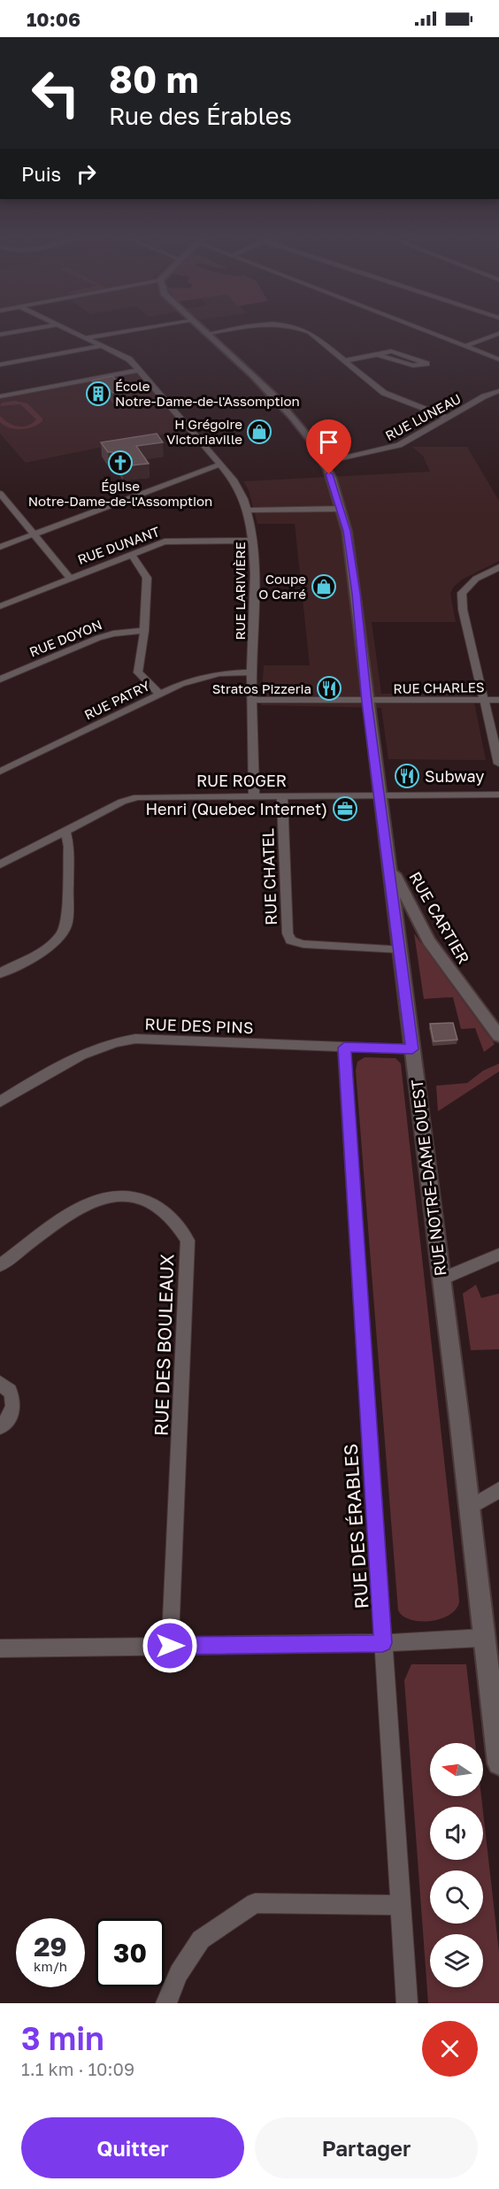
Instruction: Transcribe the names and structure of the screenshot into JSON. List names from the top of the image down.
{
  "streets": {
    "street": [
      "RUE LUNEAU",
      "RUE DUNANT",
      "RUE LARIVIÈRE",
      "RUE DOYON",
      "RUE CHARLES",
      "RUE PATRY",
      "RUE ROGER",
      "RUE CHATEL",
      "RUE CARTIER",
      "RUE DES PINS",
      "RUE NOTRE-DAME OUEST",
      "RUE DES BOULEAUX",
      "RUE DES ÉRABLES"
    ]
  },
  "crossings": [
    ["RUE LUNEAU", "RUE NOTRE-DAME OUEST"],
    ["RUE DUNANT", "RUE LARIVIÈRE"],
    ["RUE LARIVIÈRE", "RUE CHARLES"],
    ["RUE LARIVIÈRE", "RUE PATRY"],
    ["RUE LARIVIÈRE", "RUE ROGER"],
    ["RUE CHARLES", "RUE NOTRE-DAME OUEST"],
    ["RUE ROGER", "RUE CHATEL"],
    ["RUE ROGER", "RUE NOTRE-DAME OUEST"],
    ["RUE CHATEL", "RUE NOTRE-DAME OUEST"],
    ["RUE CARTIER", "RUE NOTRE-DAME OUEST"],
    ["RUE DES PINS", "RUE NOTRE-DAME OUEST"],
    ["RUE DES PINS", "RUE DES ÉRABLES"]
  ],
  "places": {
    "building": ["École Notre-Dame-de-l'Assomption"],
    "shop": ["H Grégoire Victoriaville", "Coupe O Carré"],
    "church": ["Église Notre-Dame-de-l'Assomption"],
    "restaurant": ["Stratos Pizzeria", "Subway"],
    "office": ["Henri (Quebec Internet)"]
  },
  "north": "left",
  "page": {
    "status": "10:06",
    "turn": ["80 m", "Rue des Érables"],
    "then": "Puis",
    "speed": "29 km/h",
    "limit": "30",
    "heading": ["3 min", "1.1 km · 10:09"],
    "buttons": ["Quitter", "Partager"]
  }
}
